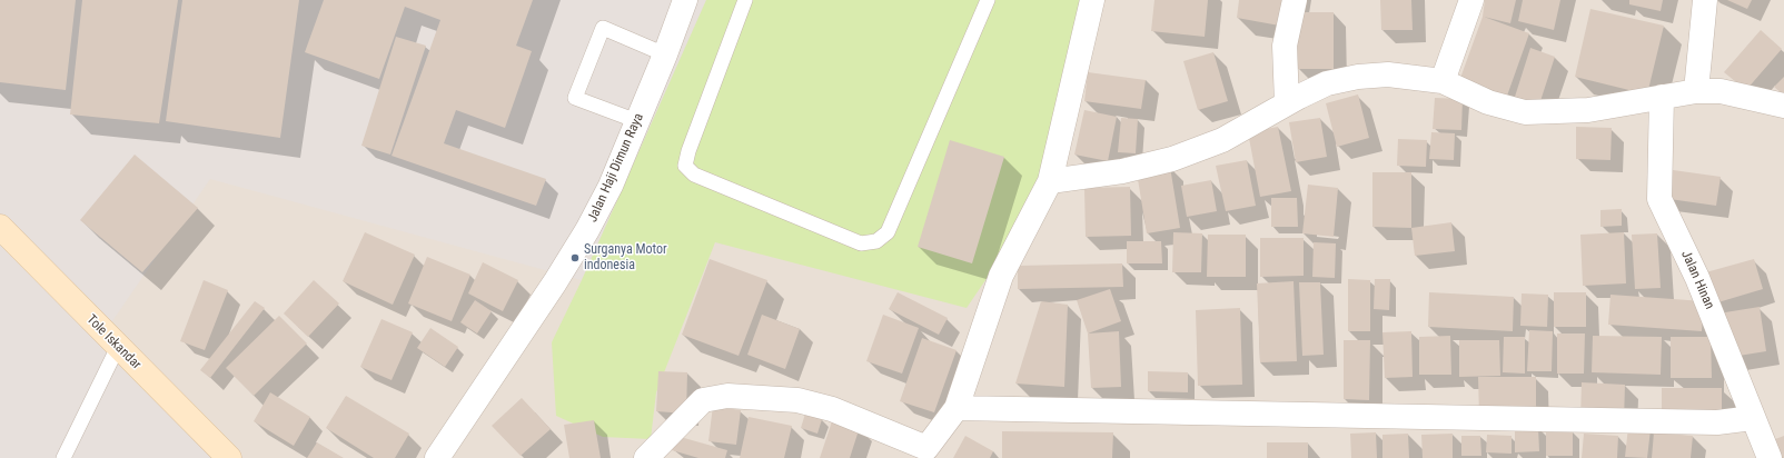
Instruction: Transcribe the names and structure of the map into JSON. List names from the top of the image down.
{
  "streets": {
    "main road": ["Tole Iskandar"],
    "street": ["Jalan Haji Dimun Raya", "Jalan Hinan"]
  },
  "places": ["Surganya Motor indonesia"]
}
